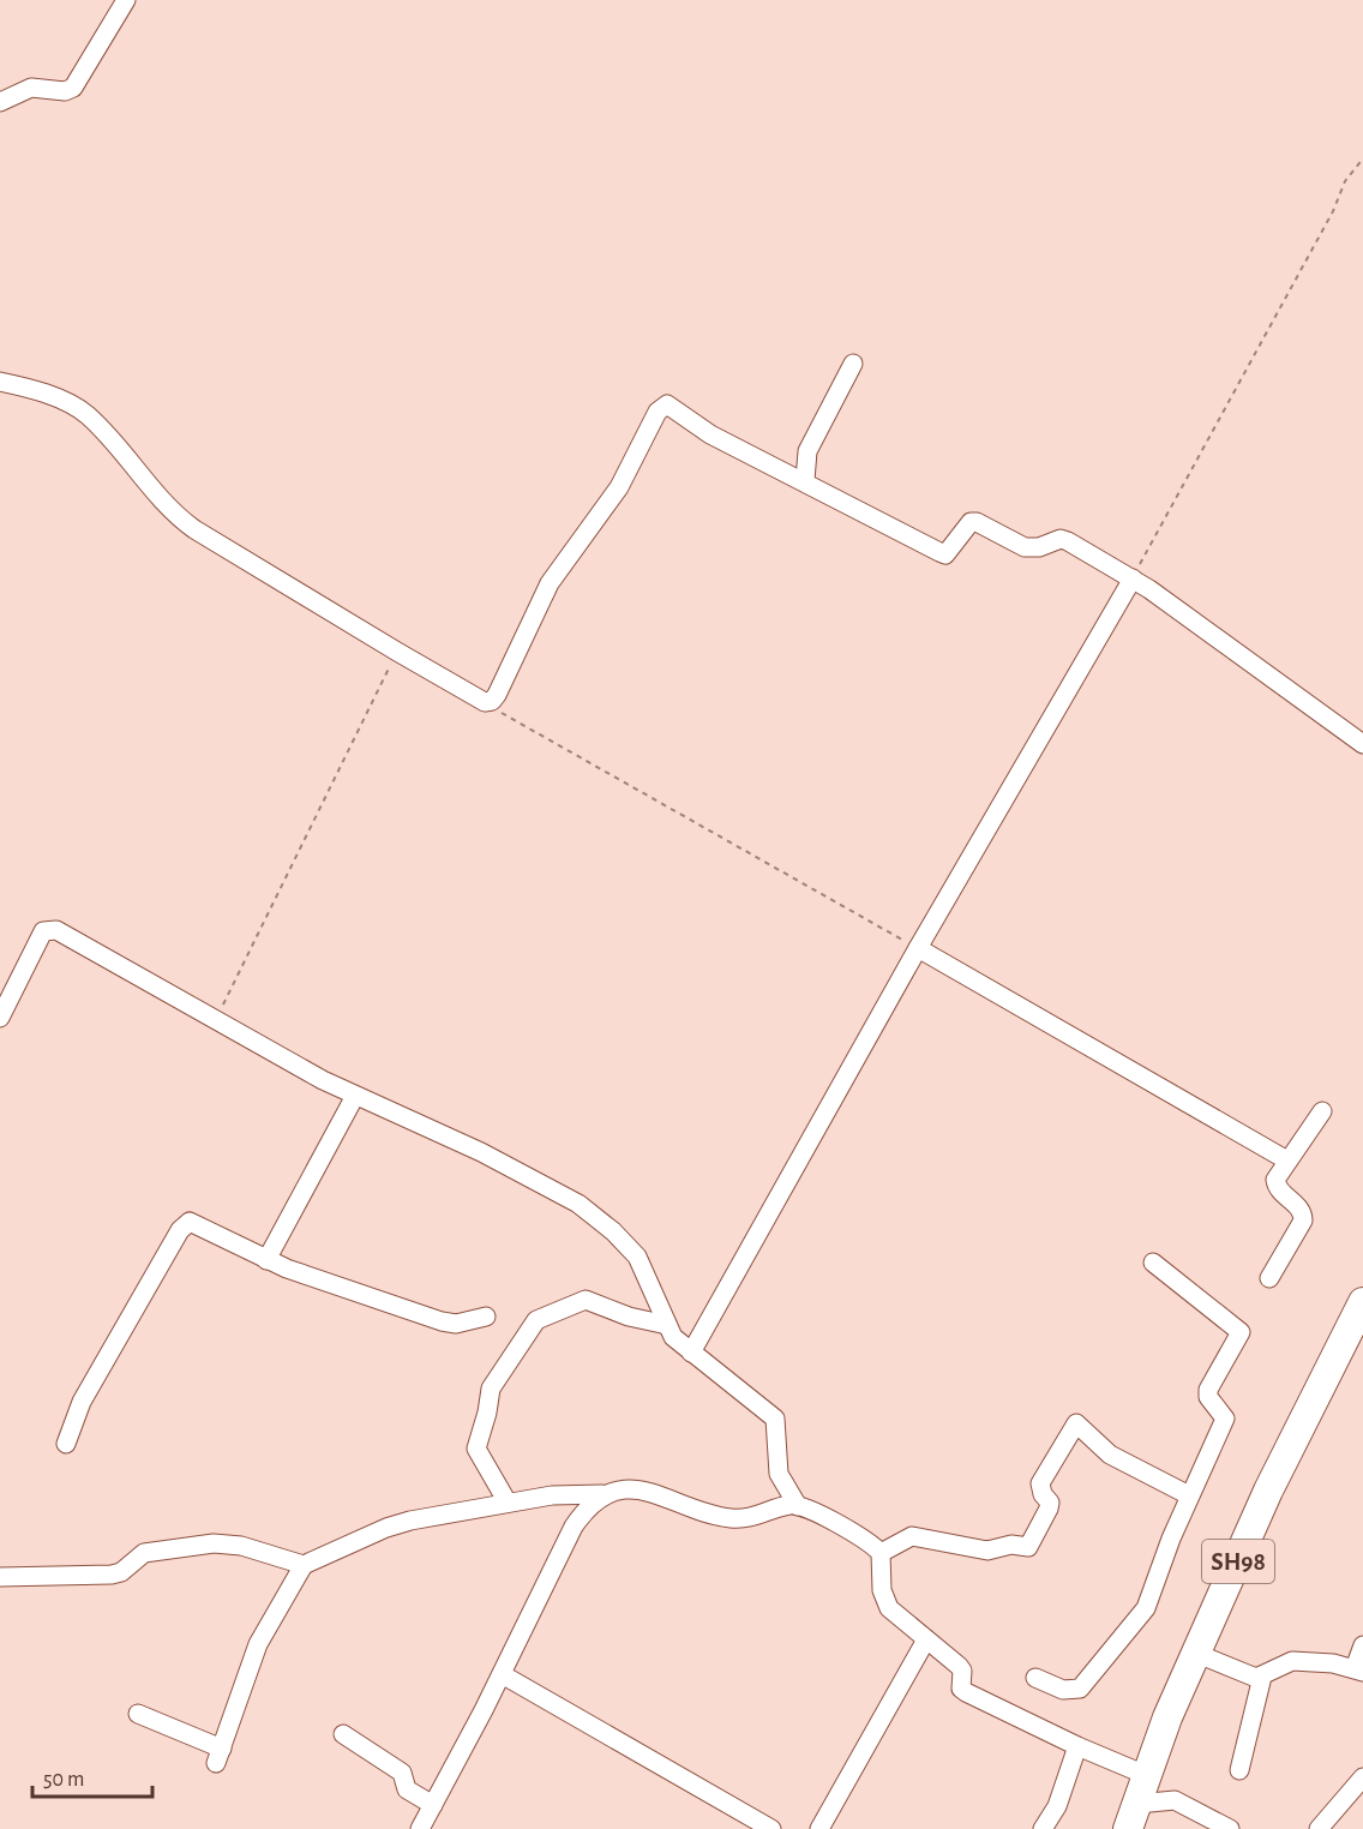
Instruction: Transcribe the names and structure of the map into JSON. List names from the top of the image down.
{
  "streets": {
    "main road": ["SH98"]
  },
  "scale_bar": "50 m"
}
